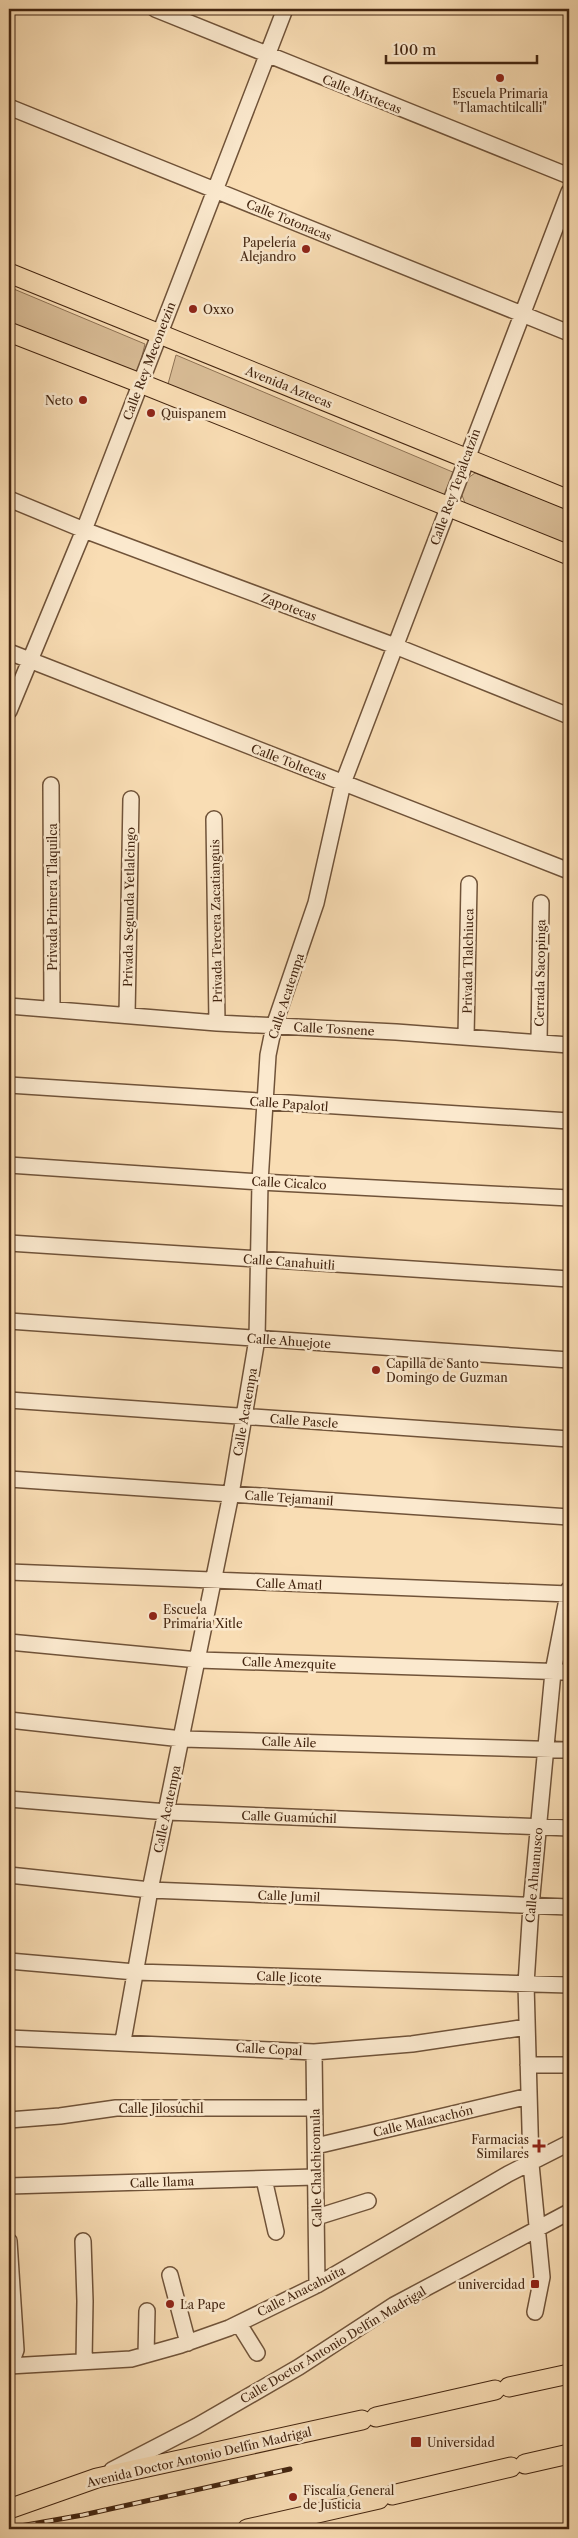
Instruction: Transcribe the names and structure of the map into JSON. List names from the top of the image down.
{
  "streets": {
    "main road": ["Avenida Aztecas", "Avenida Doctor Antonio Delfín Madrigal"],
    "street": [
      "Calle Mixtecas",
      "Calle Totonacas",
      "Calle Rey Meconetzin",
      "Calle Rey Tepálcatzin",
      "Zapotecas",
      "Calle Toltecas",
      "Privada Primera Tlaquilca",
      "Privada Segunda Yetlalcingo",
      "Privada Tercera Zacatianguis",
      "Privada Tlalchiuca",
      "Cerrada Sacopinga",
      "Calle Acatempa",
      "Calle Tosnene",
      "Calle Papalotl",
      "Calle Cicalco",
      "Calle Canahuitli",
      "Calle Ahuejote",
      "Calle Pascle",
      "Calle Tejamanil",
      "Calle Amatl",
      "Calle Amezquite",
      "Calle Aile",
      "Calle Guamúchil",
      "Calle Ahuanusco",
      "Calle Jumil",
      "Calle Jicote",
      "Calle Copal",
      "Calle Jilosúchil",
      "Calle Malacachón",
      "Calle Chalchicomula",
      "Calle Ilama",
      "Calle Anacahuita",
      "Calle Doctor Antonio Delfín Madrigal"
    ]
  },
  "crossings": [
    ["Calle Mixtecas", "Calle Rey Meconetzin"],
    ["Calle Totonacas", "Calle Rey Meconetzin"],
    ["Calle Totonacas", "Calle Rey Tepálcatzin"],
    ["Calle Rey Meconetzin", "Avenida Aztecas"],
    ["Calle Rey Meconetzin", "Zapotecas"],
    ["Calle Rey Meconetzin", "Calle Toltecas"],
    ["Avenida Aztecas", "Calle Rey Tepálcatzin"],
    ["Calle Rey Tepálcatzin", "Zapotecas"],
    ["Calle Rey Tepálcatzin", "Calle Toltecas"],
    ["Calle Rey Tepálcatzin", "Calle Acatempa"],
    ["Calle Toltecas", "Calle Acatempa"],
    ["Privada Primera Tlaquilca", "Calle Tosnene"],
    ["Privada Segunda Yetlalcingo", "Calle Tosnene"],
    ["Privada Tercera Zacatianguis", "Calle Tosnene"],
    ["Privada Tlalchiuca", "Calle Tosnene"],
    ["Cerrada Sacopinga", "Calle Tosnene"],
    ["Calle Acatempa", "Calle Tosnene"],
    ["Calle Acatempa", "Calle Papalotl"],
    ["Calle Acatempa", "Calle Cicalco"],
    ["Calle Acatempa", "Calle Canahuitli"],
    ["Calle Acatempa", "Calle Ahuejote"],
    ["Calle Acatempa", "Calle Pascle"],
    ["Calle Acatempa", "Calle Tejamanil"],
    ["Calle Acatempa", "Calle Amatl"],
    ["Calle Acatempa", "Calle Amezquite"],
    ["Calle Acatempa", "Calle Aile"],
    ["Calle Acatempa", "Calle Guamúchil"],
    ["Calle Acatempa", "Calle Jumil"],
    ["Calle Acatempa", "Calle Jicote"],
    ["Calle Acatempa", "Calle Copal"],
    ["Calle Amatl", "Calle Ahuanusco"],
    ["Calle Amezquite", "Calle Ahuanusco"],
    ["Calle Aile", "Calle Ahuanusco"],
    ["Calle Guamúchil", "Calle Ahuanusco"],
    ["Calle Ahuanusco", "Calle Jumil"],
    ["Calle Ahuanusco", "Calle Jicote"],
    ["Calle Ahuanusco", "Calle Copal"],
    ["Calle Ahuanusco", "Calle Malacachón"],
    ["Calle Ahuanusco", "Calle Anacahuita"],
    ["Calle Ahuanusco", "Calle Doctor Antonio Delfín Madrigal"],
    ["Calle Copal", "Calle Chalchicomula"],
    ["Calle Jilosúchil", "Calle Chalchicomula"],
    ["Calle Malacachón", "Calle Chalchicomula"],
    ["Calle Chalchicomula", "Calle Ilama"],
    ["Calle Chalchicomula", "Calle Anacahuita"],
    ["Calle Doctor Antonio Delfín Madrigal", "Avenida Doctor Antonio Delfín Madrigal"]
  ],
  "places": {
    "other": [
      "Escuela Primaria \"Tlamachtilcalli\"",
      "Papelería Alejandro",
      "Oxxo",
      "Neto",
      "Quispanem",
      "Capilla de Santo Domingo de Guzman",
      "Escuela Primaria Xitle",
      "La Pape",
      "Fiscalía General de Justicia"
    ],
    "health": ["Farmacias Similares"],
    "transit": ["univercidad", "Universidad"]
  },
  "scale_bar": "100 m"
}
